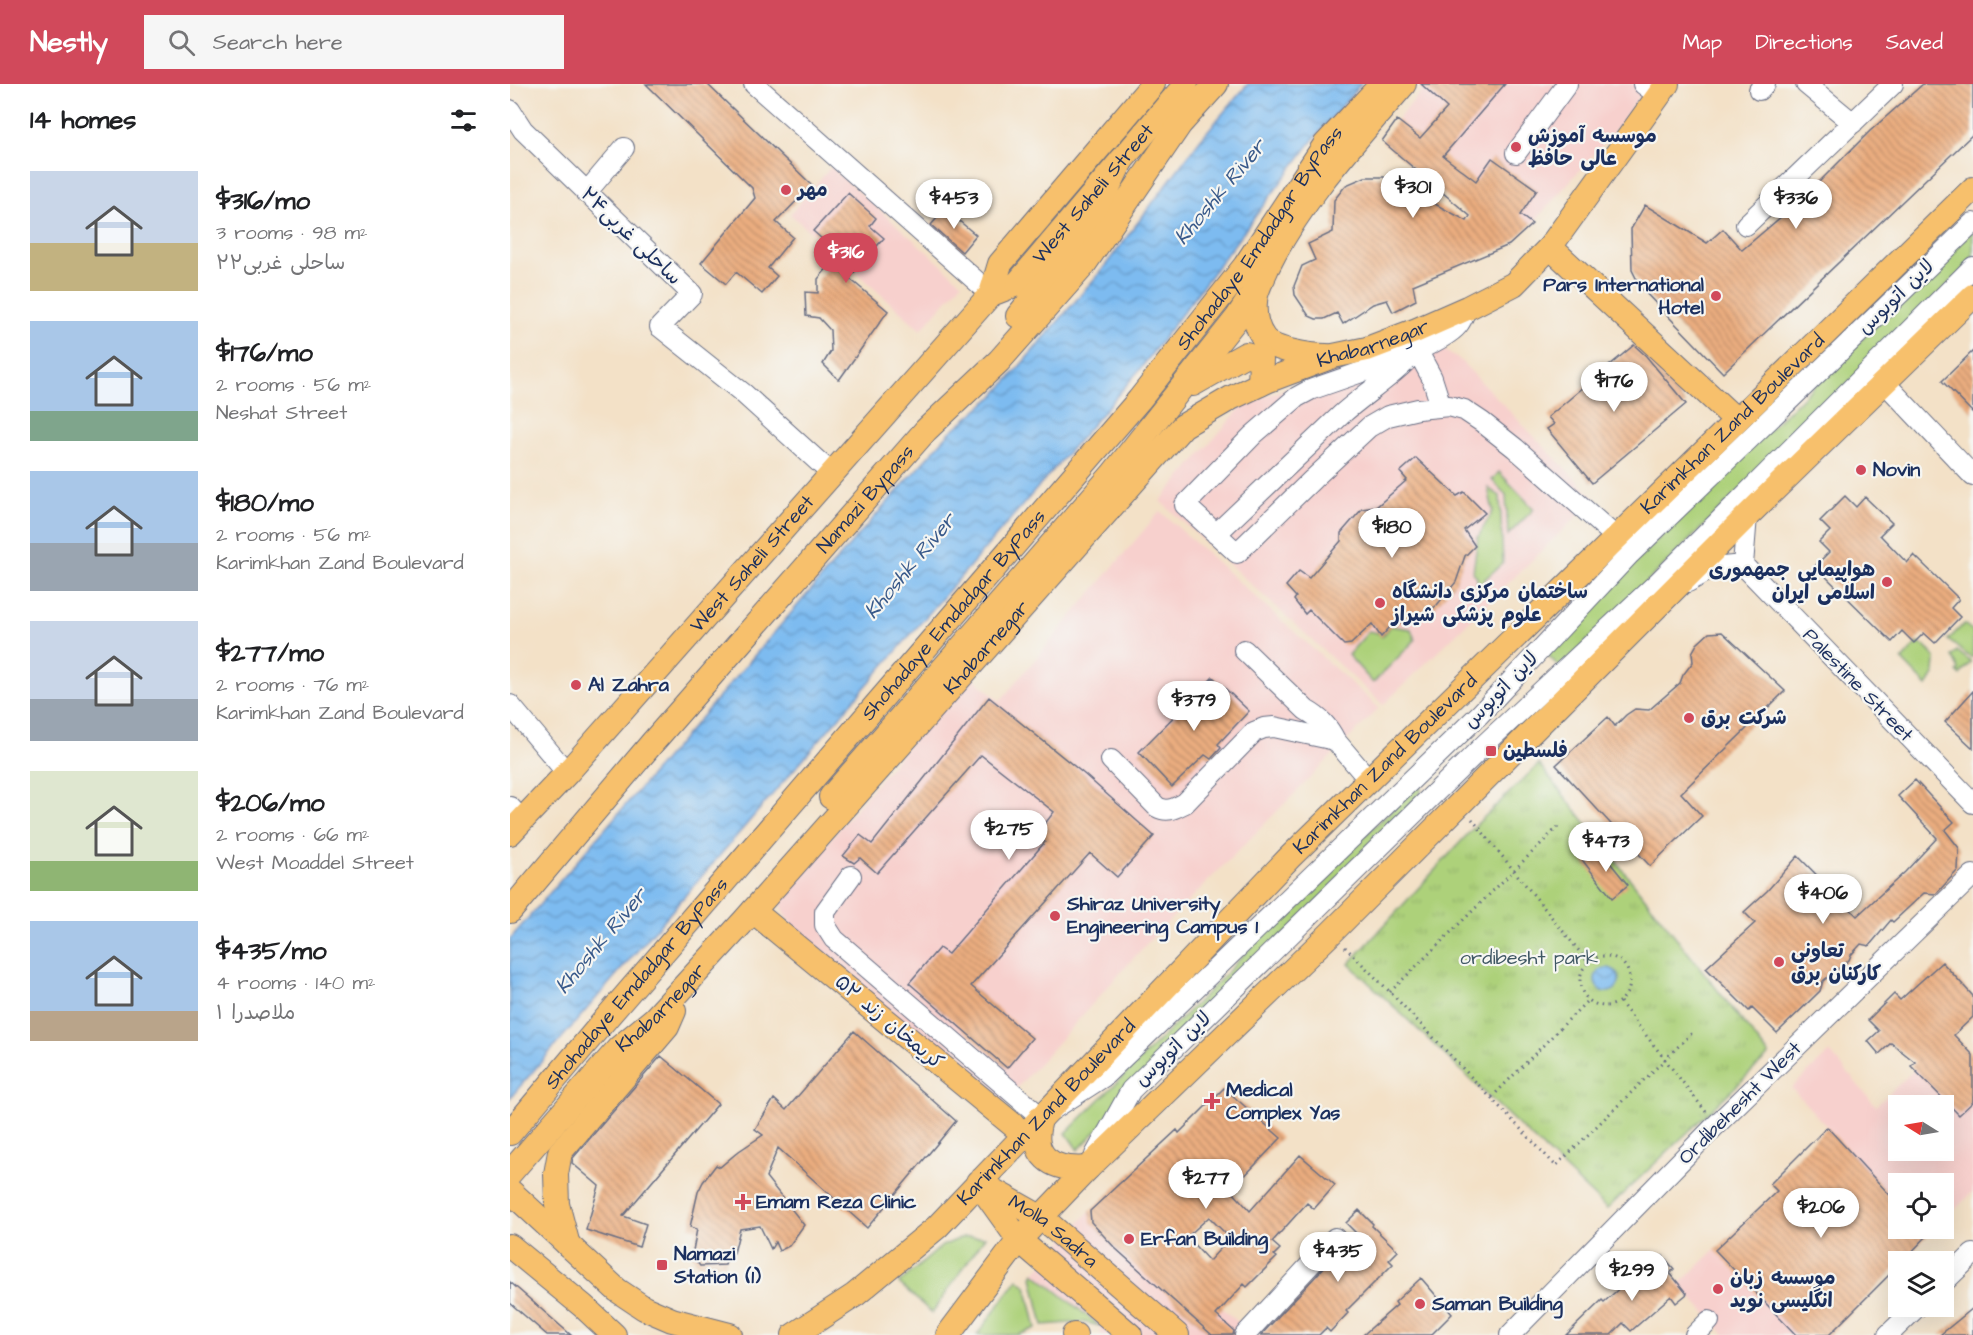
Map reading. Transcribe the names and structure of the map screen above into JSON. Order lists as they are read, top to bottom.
{
  "streets": {
    "main road": [
      "West Saheli Street",
      "Shohadaye Emdadgar ByPass",
      "Khabarnegar",
      "Karimkhan Zand Boulevard",
      "Namazi Bypass",
      "کریمخان زند ۵۲",
      "Molla Sadra"
    ],
    "street": [
      "ساحلی غربی۲۴",
      "لاین اتوبوس",
      "Palestine Street",
      "Ordibehesht West"
    ]
  },
  "crossings": [
    ["West Saheli Street", "ساحلی غربی۲۴"],
    ["لاین اتوبوس", "Karimkhan Zand Boulevard"],
    ["Khabarnegar", "کریمخان زند ۵۲"],
    ["Karimkhan Zand Boulevard", "کریمخان زند ۵۲"],
    ["Karimkhan Zand Boulevard", "Molla Sadra"]
  ],
  "water": ["Khoshk River"],
  "parks": ["ordibesht park"],
  "places": {
    "other": [
      "موسسه آموزش عالی حافظ",
      "مهر",
      "Pars International Hotel",
      "Novin",
      "هواپیمایی جمهموری اسلامی ایران",
      "ساختمان مرکزی دانشگاه علوم پزشکی شیراز",
      "Al Zahra",
      "شرکت برق",
      "Shiraz University Engineering Campus 1",
      "تعاونی کارکنان برق",
      "Erfan Building",
      "موسسه زبان انگلیسی نوید",
      "Saman Building"
    ],
    "transit": ["فلسطین", "Namazi Station (1)"],
    "health": ["Medical Complex Yas", "Emam Reza Clinic"]
  },
  "north": "left",
  "page": {
    "header": "Nestly",
    "search": "Search here",
    "nav": ["Map", "Directions", "Saved"],
    "heading": "14 homes",
    "list": [
      {
        "name": "$316/mo",
        "note": "3 rooms · 98 m² · ساحلی غربی۲۲"
      },
      {
        "name": "$176/mo",
        "note": "2 rooms · 56 m² · Neshat Street"
      },
      {
        "name": "$180/mo",
        "note": "2 rooms · 56 m² · Karimkhan Zand Boulevard"
      },
      {
        "name": "$277/mo",
        "note": "2 rooms · 76 m² · Karimkhan Zand Boulevard"
      },
      {
        "name": "$206/mo",
        "note": "2 rooms · 66 m² · West Moaddel Street"
      },
      {
        "name": "$435/mo",
        "note": "4 rooms · 140 m² · ۱ ملاصدرا"
      }
    ],
    "price": [
      "$301",
      "$453",
      "$336",
      "$316",
      "$176",
      "$180",
      "$379",
      "$275",
      "$473",
      "$406",
      "$277",
      "$206",
      "$435",
      "$299"
    ]
  }
}
